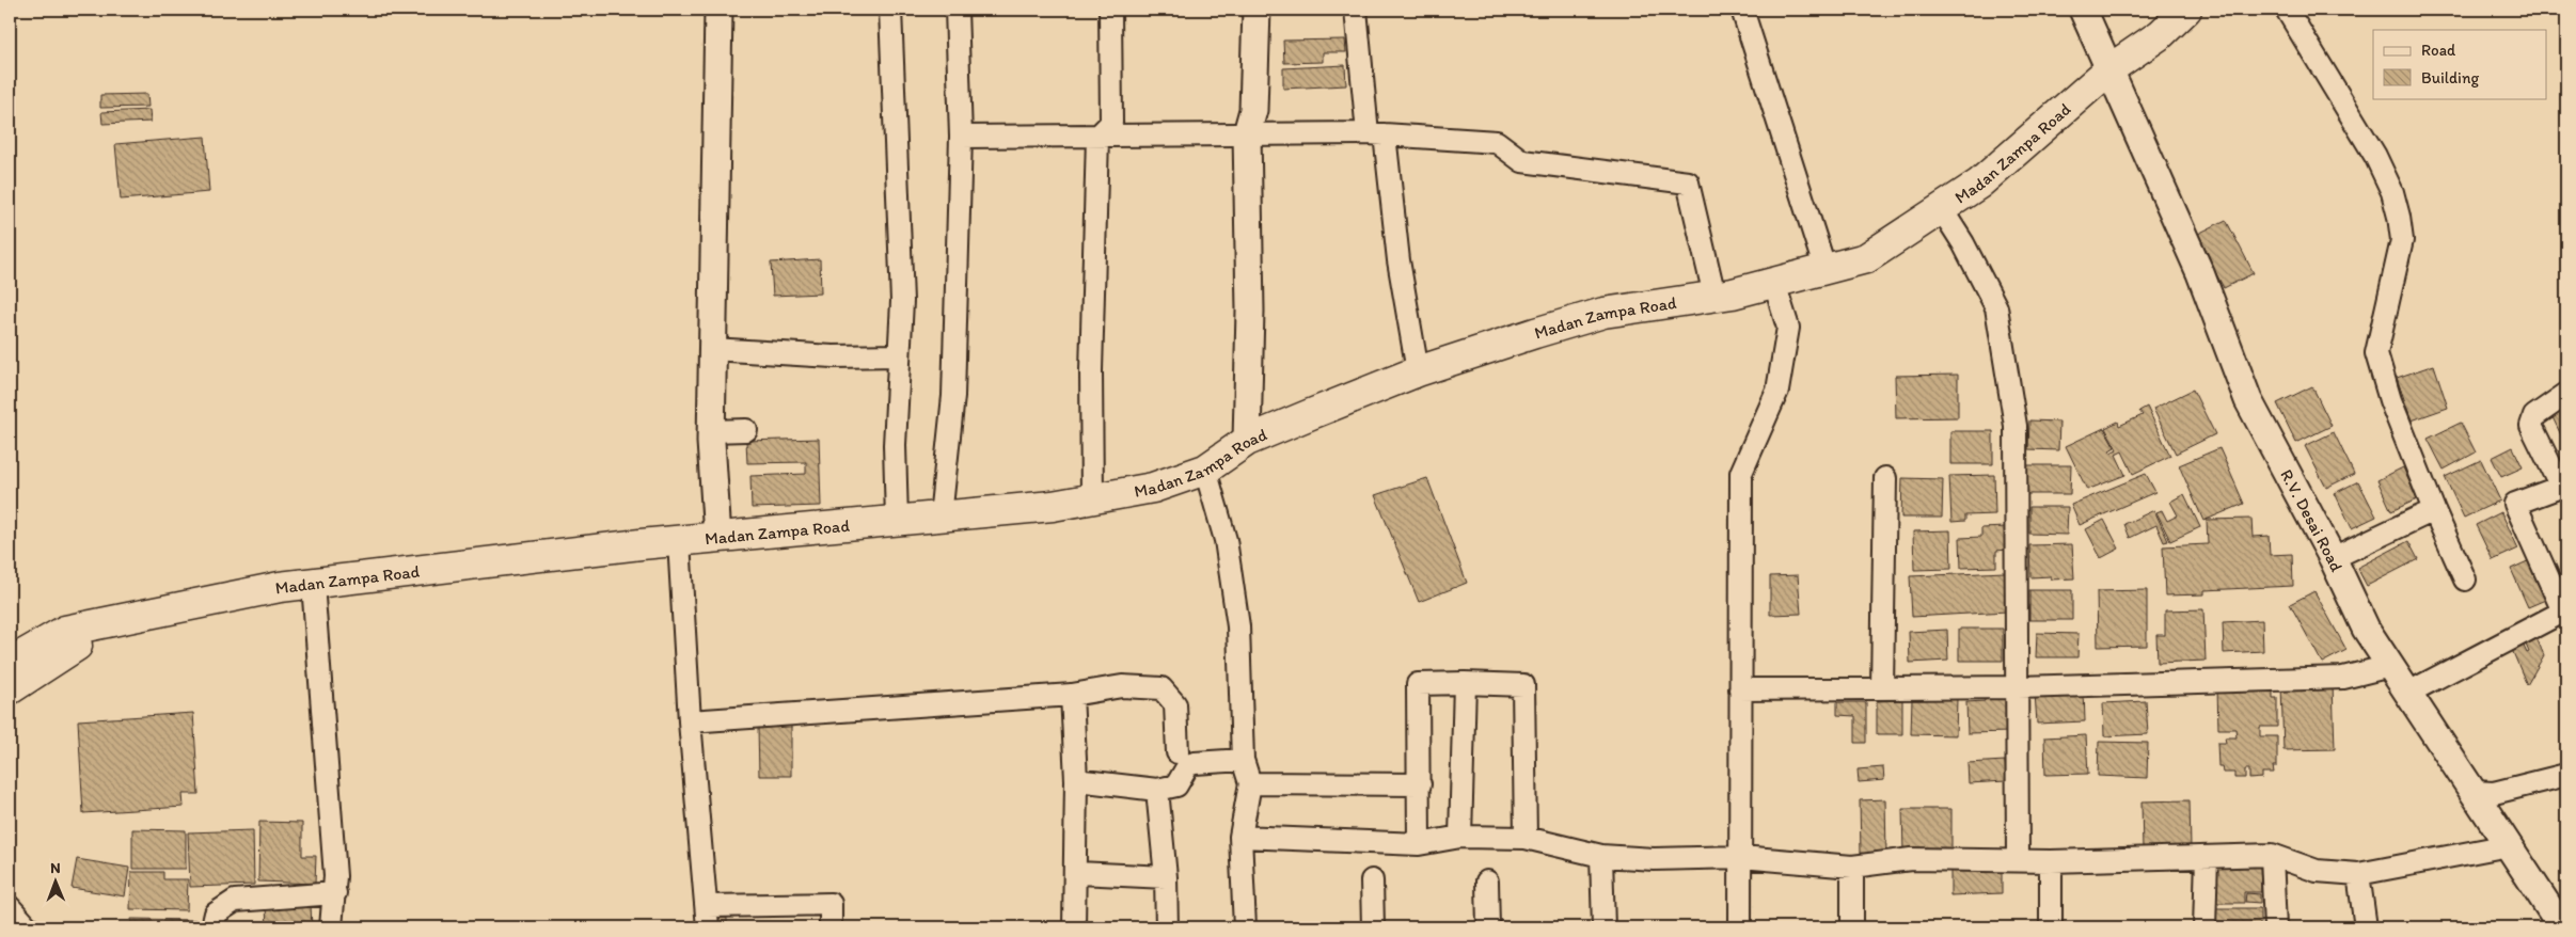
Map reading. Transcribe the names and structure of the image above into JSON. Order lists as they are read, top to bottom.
{
  "streets": {
    "main road": ["Madan Zampa Road"],
    "street": ["R.V. Desai Road"]
  },
  "crossings": [
    ["Madan Zampa Road", "R.V. Desai Road"]
  ],
  "legend": ["Road", "Building"],
  "north": "top"
}
